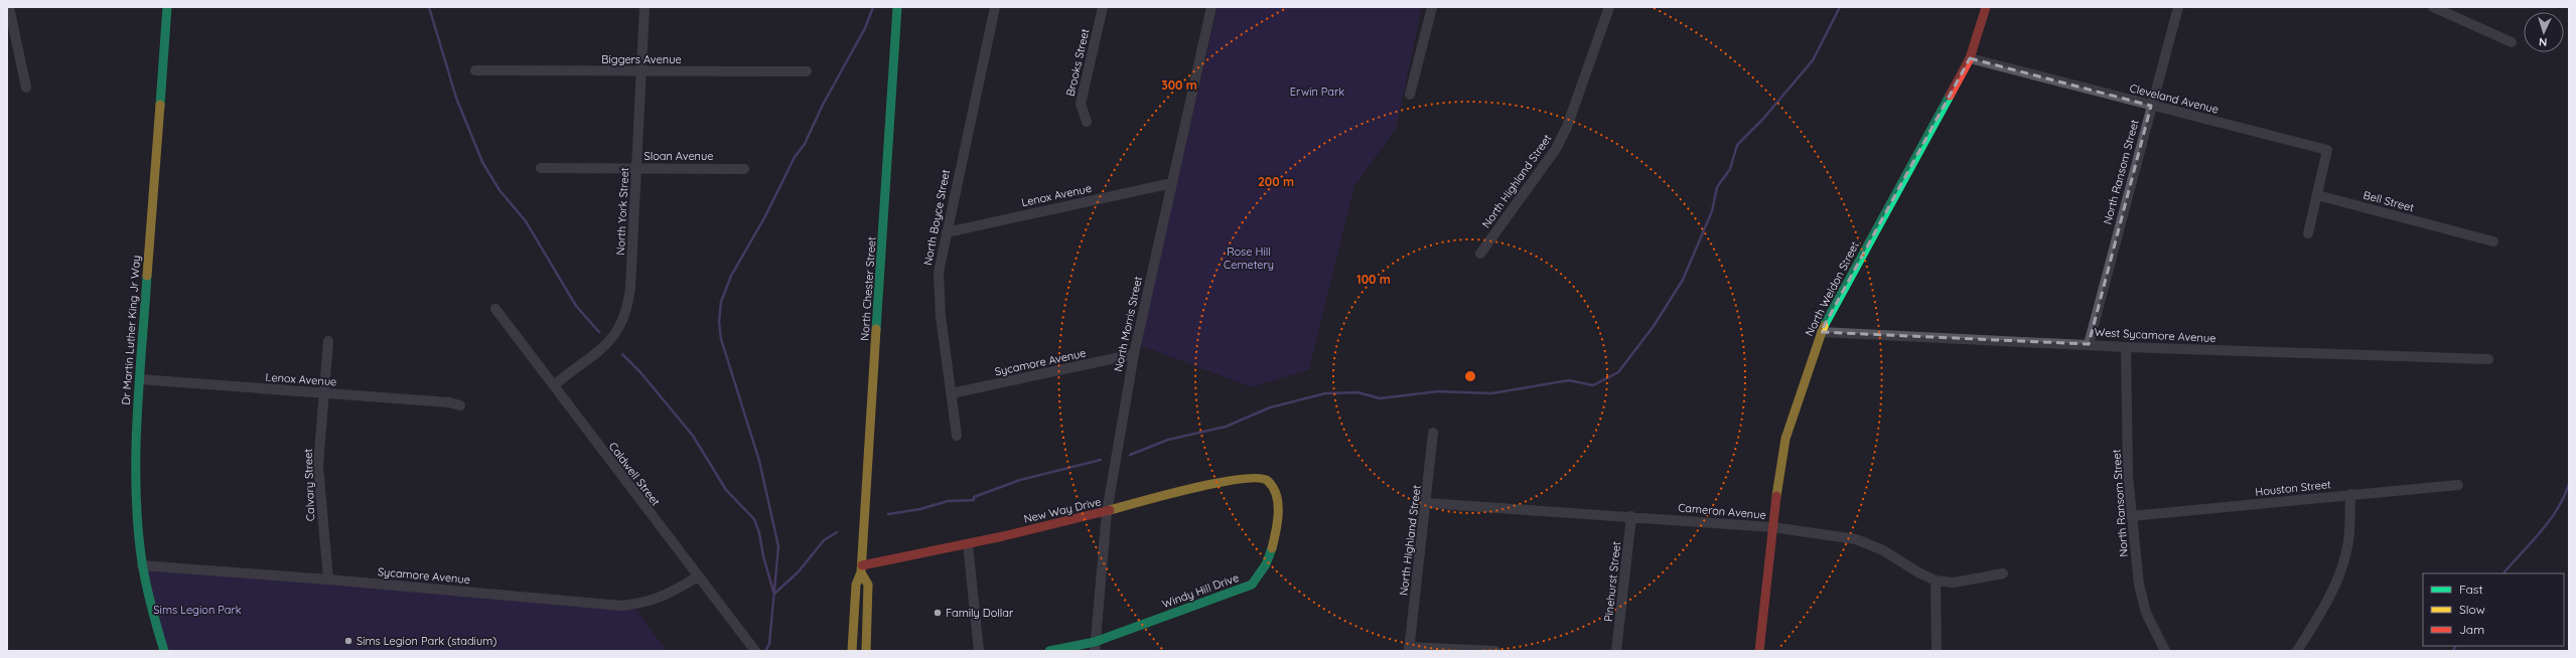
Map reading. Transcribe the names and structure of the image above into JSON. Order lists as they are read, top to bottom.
{
  "streets": {
    "street": [
      "Biggers Avenue",
      "Brooks Street",
      "Cleveland Avenue",
      "Sloan Avenue",
      "North Ransom Street",
      "North Highland Street",
      "Lenox Avenue",
      "Bell Street",
      "North York Street",
      "North Boyce Street",
      "North Chester Street",
      "North Weldon Street",
      "North Morris Street",
      "Dr Martin Luther King Jr Way",
      "West Sycamore Avenue",
      "Sycamore Avenue",
      "Caldwell Street",
      "Calvary Street",
      "Houston Street",
      "New Way Drive",
      "Cameron Avenue",
      "Pinehurst Street",
      "Windy Hill Drive"
    ]
  },
  "crossings": [
    ["Biggers Avenue", "North York Street"],
    ["Cleveland Avenue", "North Ransom Street"],
    ["Cleveland Avenue", "Bell Street"],
    ["Cleveland Avenue", "North Weldon Street"],
    ["Sloan Avenue", "North York Street"],
    ["North Ransom Street", "West Sycamore Avenue"],
    ["North Ransom Street", "Houston Street"],
    ["North Highland Street", "Cameron Avenue"],
    ["Lenox Avenue", "North Boyce Street"],
    ["Lenox Avenue", "North Morris Street"],
    ["Lenox Avenue", "Dr Martin Luther King Jr Way"],
    ["Lenox Avenue", "Calvary Street"],
    ["North York Street", "Caldwell Street"],
    ["North Boyce Street", "Sycamore Avenue"],
    ["North Chester Street", "New Way Drive"],
    ["North Weldon Street", "West Sycamore Avenue"],
    ["North Weldon Street", "Cameron Avenue"],
    ["North Morris Street", "Sycamore Avenue"],
    ["North Morris Street", "New Way Drive"],
    ["North Morris Street", "Windy Hill Drive"],
    ["Dr Martin Luther King Jr Way", "Sycamore Avenue"],
    ["Sycamore Avenue", "Caldwell Street"],
    ["Sycamore Avenue", "Calvary Street"],
    ["New Way Drive", "Windy Hill Drive"],
    ["Cameron Avenue", "Pinehurst Street"]
  ],
  "parks": ["Erwin Park", "Rose Hill Cemetery", "Sims Legion Park"],
  "places": ["Family Dollar", "Sims Legion Park (stadium)"],
  "legend": ["Fast", "Slow", "Jam"],
  "north": "bottom",
  "rings": ["300 m", "200 m", "100 m"]
}
